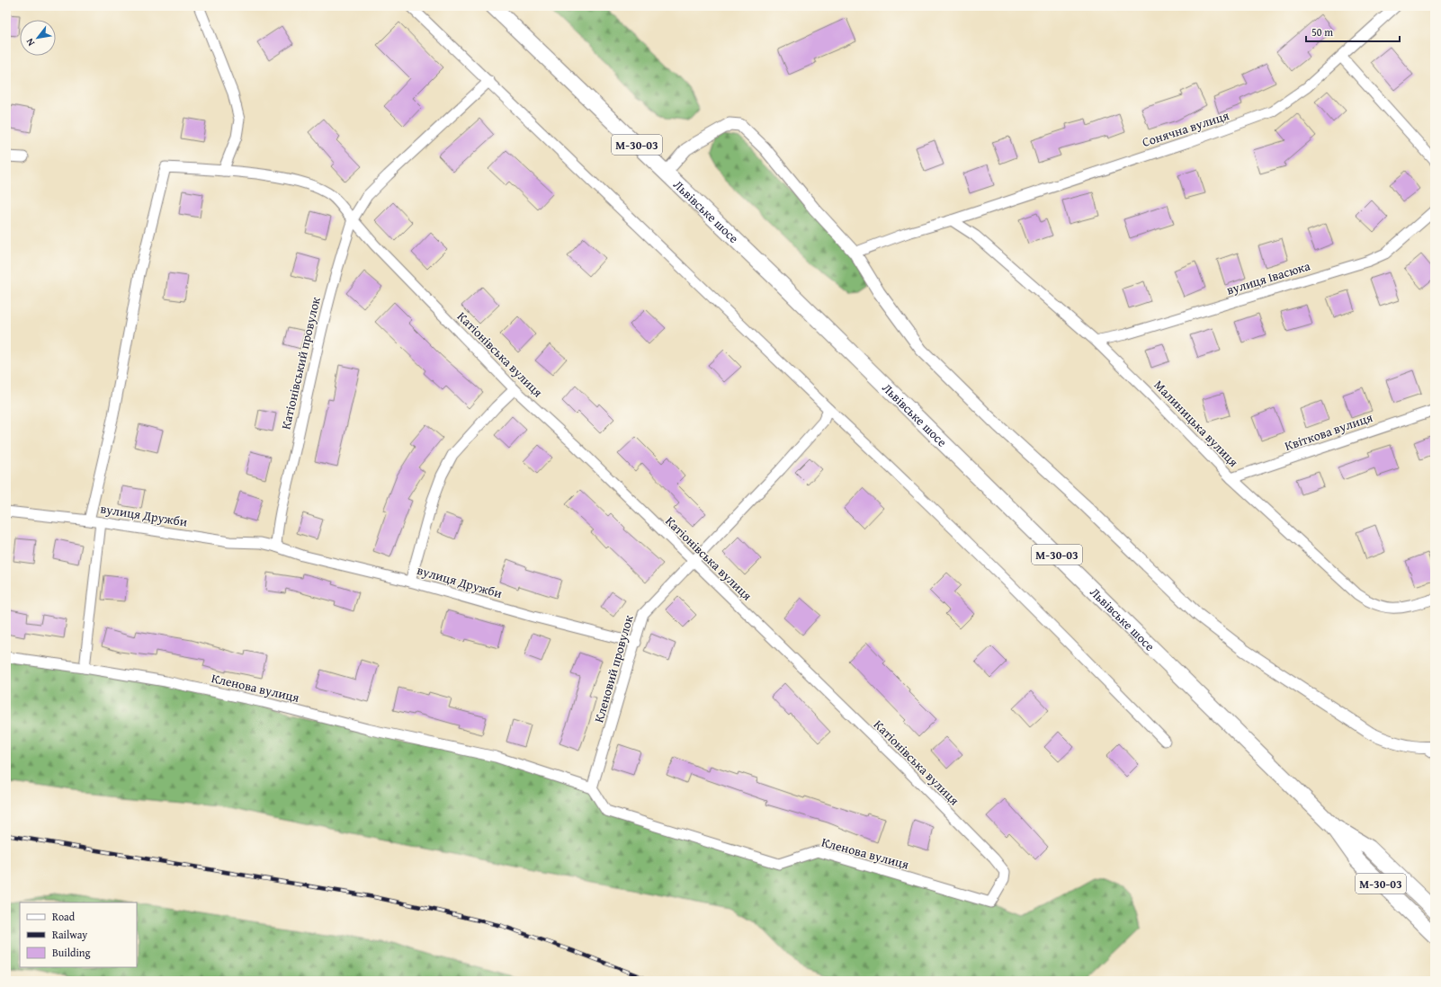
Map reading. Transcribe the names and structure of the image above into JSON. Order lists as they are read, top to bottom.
{
  "streets": {
    "main road": ["М-30-03", "Львівське шосе"],
    "street": [
      "Сонячна вулиця",
      "вулиця Івасюка",
      "Катіонівська вулиця",
      "Катіонівський провулок",
      "Малиницька вулиця",
      "Квіткова вулиця",
      "вулиця Дружби",
      "Кленовий провулок",
      "Кленова вулиця"
    ]
  },
  "crossings": [
    ["Сонячна вулиця", "Малиницька вулиця"],
    ["вулиця Івасюка", "Малиницька вулиця"],
    ["Катіонівська вулиця", "Катіонівський провулок"],
    ["Катіонівська вулиця", "вулиця Дружби"],
    ["Катіонівська вулиця", "Кленовий провулок"],
    ["Катіонівська вулиця", "Кленова вулиця"],
    ["Катіонівський провулок", "вулиця Дружби"],
    ["Малиницька вулиця", "Квіткова вулиця"],
    ["вулиця Дружби", "Кленовий провулок"],
    ["Кленовий провулок", "Кленова вулиця"]
  ],
  "legend": ["Road", "Railway", "Building"],
  "scale_bar": "50 m",
  "north": "bottom left"
}
